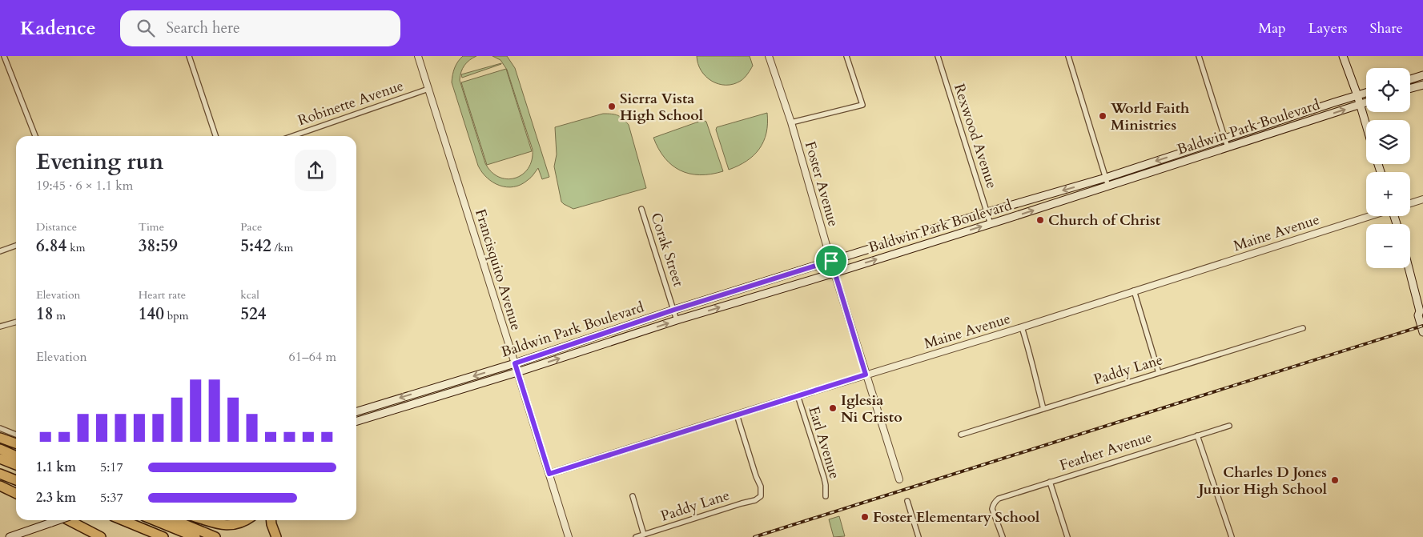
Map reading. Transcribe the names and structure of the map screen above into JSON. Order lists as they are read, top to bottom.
{
  "streets": {
    "main road": ["Baldwin Park Boulevard"],
    "street": [
      "Robinette Avenue",
      "Rexwood Avenue",
      "Foster Avenue",
      "Maine Avenue",
      "Corak Street",
      "Francisquito Avenue",
      "Paddy Lane",
      "Earl Avenue",
      "Feather Avenue"
    ]
  },
  "crossings": [
    ["Robinette Avenue", "Francisquito Avenue"],
    ["Baldwin Park Boulevard", "Rexwood Avenue"],
    ["Baldwin Park Boulevard", "Foster Avenue"],
    ["Baldwin Park Boulevard", "Corak Street"],
    ["Baldwin Park Boulevard", "Francisquito Avenue"],
    ["Foster Avenue", "Maine Avenue"],
    ["Maine Avenue", "Francisquito Avenue"],
    ["Maine Avenue", "Paddy Lane"],
    ["Maine Avenue", "Earl Avenue"]
  ],
  "places": [
    "Sierra Vista High School",
    "World Faith Ministries",
    "Church of Christ",
    "Iglesia Ni Cristo",
    "Charles D Jones Junior High School",
    "Foster Elementary School"
  ],
  "page": {
    "header": "Kadence",
    "search": "Search here",
    "nav": ["Map", "Layers", "Share"],
    "map_buttons": ["+", "−"],
    "heading": ["Evening run", "19:45 · 6 × 1.1 km"],
    "stats": [
      ["Distance", "6.84 km"],
      ["Time", "38:59"],
      ["Pace", "5:42 /km"],
      ["Elevation", "18 m"],
      ["Heart rate", "140 bpm"],
      ["kcal", "524"]
    ],
    "chart": ["Elevation", "61–64 m"],
    "list": [
      {
        "name": "1.1 km",
        "note": "5:17"
      },
      {
        "name": "2.3 km",
        "note": "5:37"
      }
    ]
  }
}
